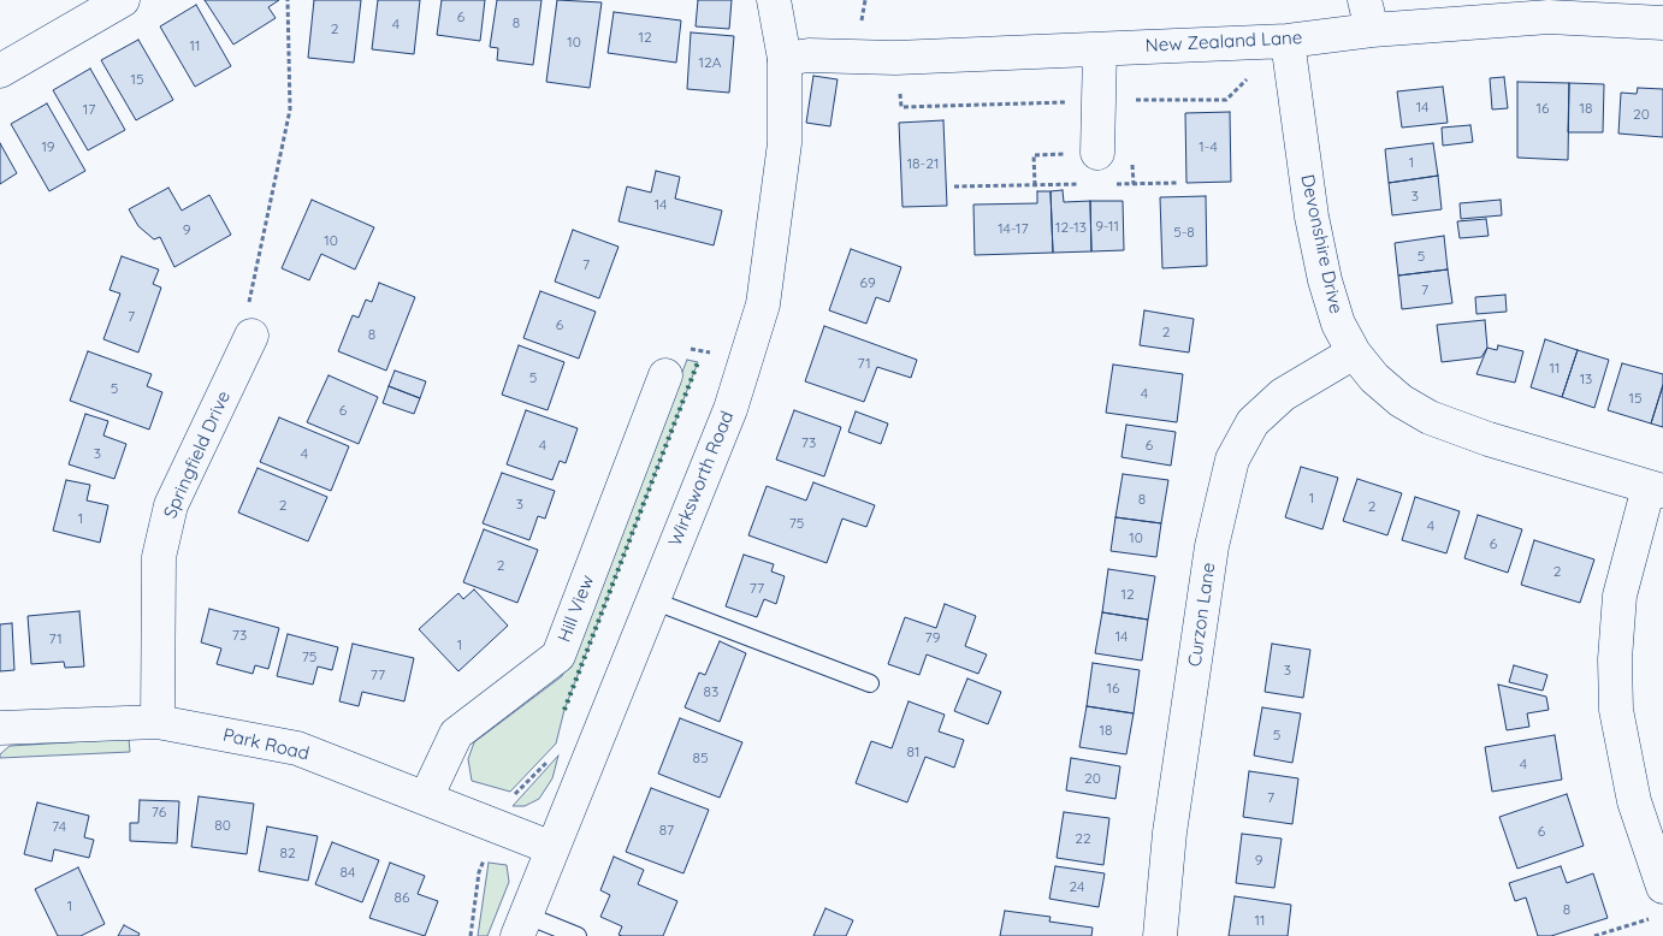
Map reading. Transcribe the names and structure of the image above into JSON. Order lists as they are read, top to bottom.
{
  "streets": {
    "street": [
      "New Zealand Lane",
      "Devonshire Drive",
      "Springfield Drive",
      "Wirksworth Road",
      "Hill View",
      "Curzon Lane",
      "Park Road"
    ]
  },
  "crossings": [
    ["New Zealand Lane", "Devonshire Drive"],
    ["New Zealand Lane", "Wirksworth Road"],
    ["Devonshire Drive", "Curzon Lane"],
    ["Springfield Drive", "Park Road"],
    ["Wirksworth Road", "Park Road"],
    ["Hill View", "Park Road"]
  ],
  "house_numbers": [
    "6",
    "8",
    "4",
    "2",
    "12",
    "10",
    "11",
    "12A",
    "15",
    "14",
    "16",
    "18",
    "17",
    "20",
    "19",
    "1-4",
    "1",
    "18-21",
    "3",
    "14",
    "9-11",
    "12-13",
    "14-17",
    "9",
    "5-8",
    "10",
    "5",
    "7",
    "69",
    "7",
    "7",
    "6",
    "2",
    "8",
    "71",
    "11",
    "5",
    "13",
    "5",
    "4",
    "15",
    "6",
    "73",
    "4",
    "6",
    "3",
    "4",
    "1",
    "8",
    "3",
    "2",
    "2",
    "1",
    "75",
    "4",
    "10",
    "6",
    "2",
    "2",
    "77",
    "12",
    "73",
    "14",
    "79",
    "71",
    "1",
    "75",
    "3",
    "77",
    "16",
    "83",
    "18",
    "5",
    "81",
    "85",
    "4",
    "20",
    "7",
    "76",
    "80",
    "74",
    "87",
    "6",
    "22",
    "82",
    "9",
    "84",
    "24",
    "86",
    "1",
    "8",
    "11"
  ]
}
